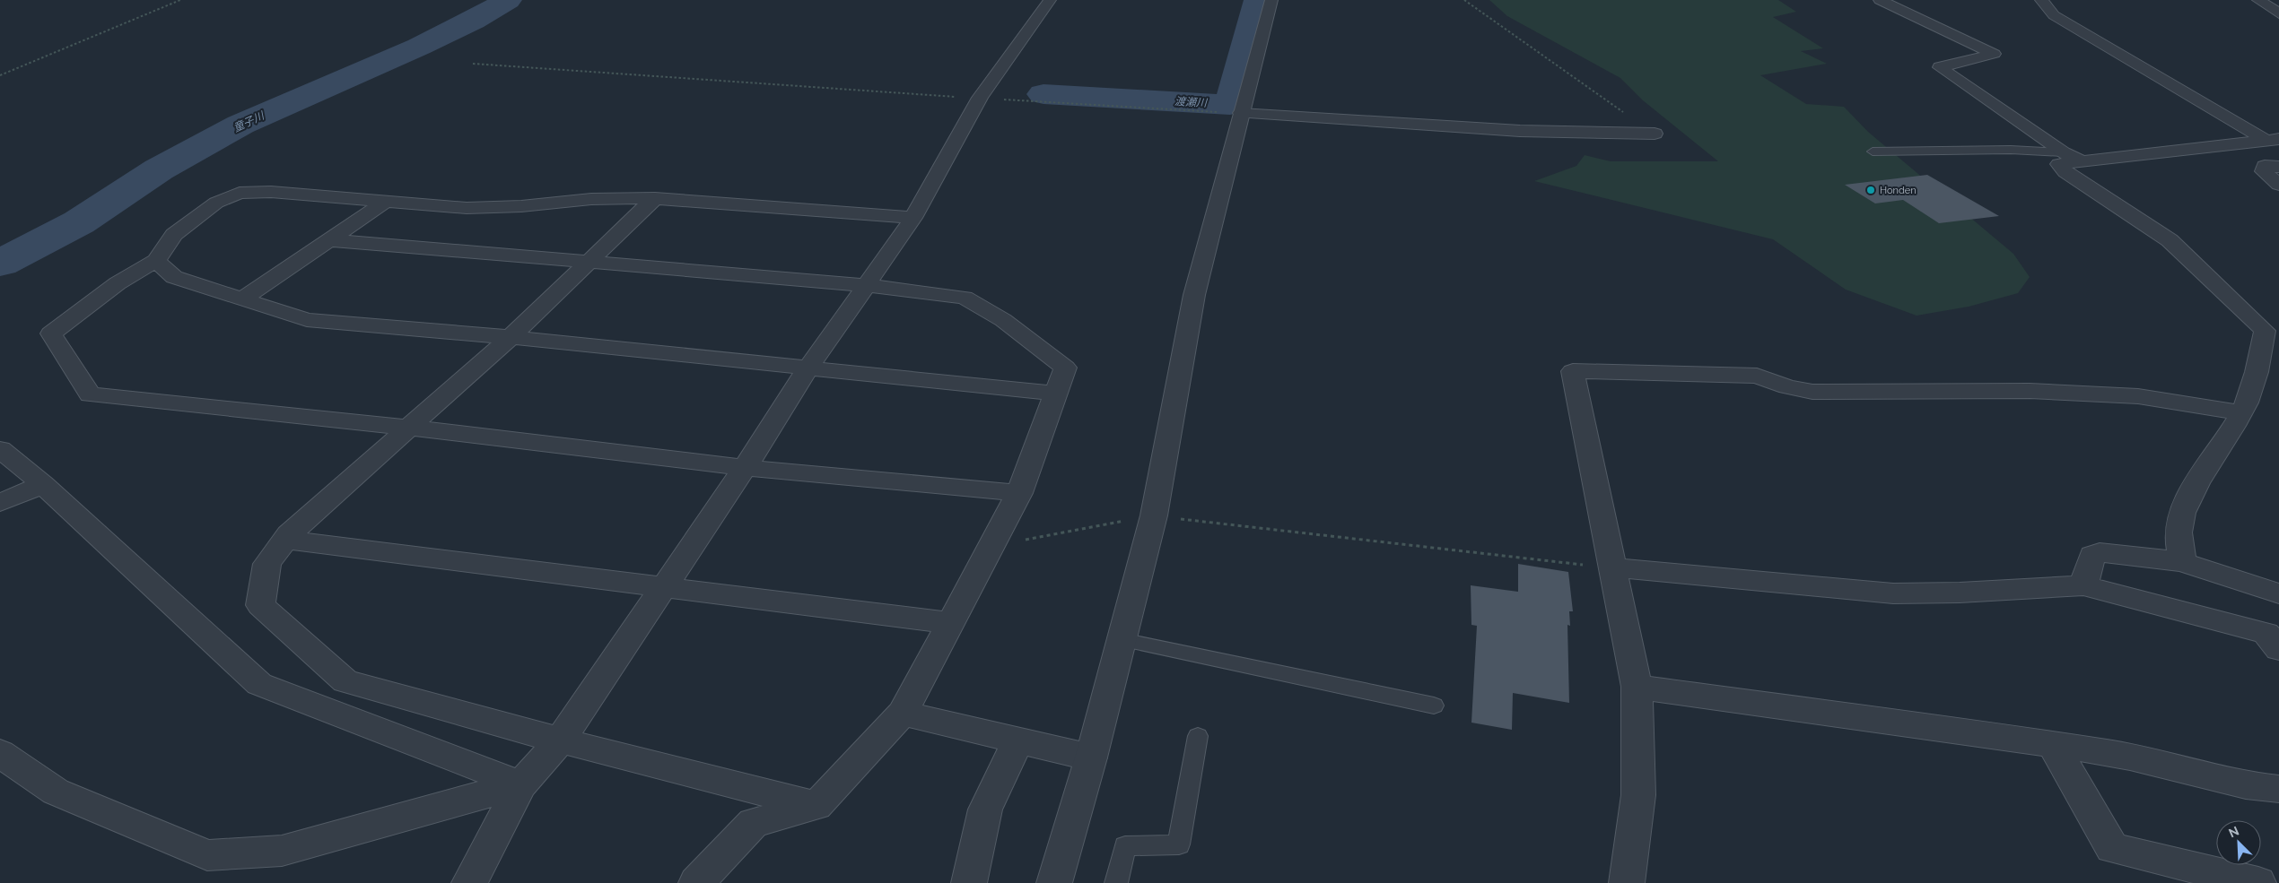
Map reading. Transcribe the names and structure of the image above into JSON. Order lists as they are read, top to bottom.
{
  "water": ["渡瀬川", "童子川"],
  "places": ["Honden"],
  "north": "top left"
}
